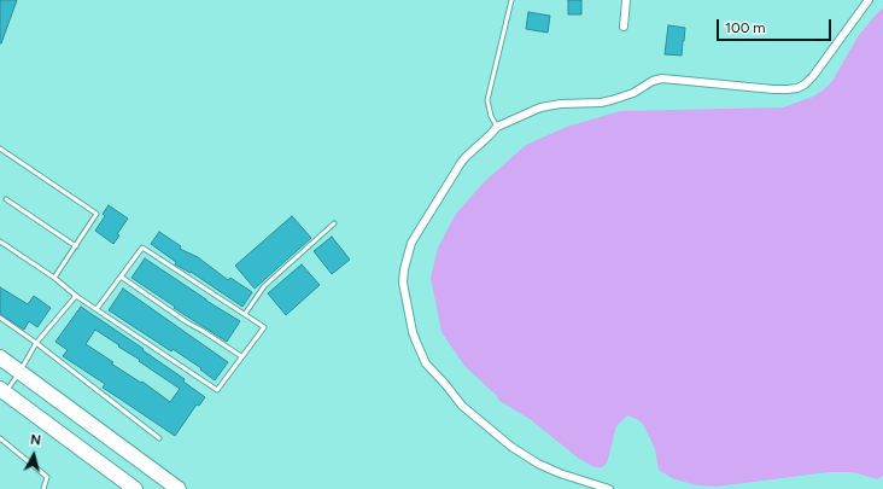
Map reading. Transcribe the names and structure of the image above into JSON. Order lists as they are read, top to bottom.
{
  "scale_bar": "100 m",
  "north": "top"
}
